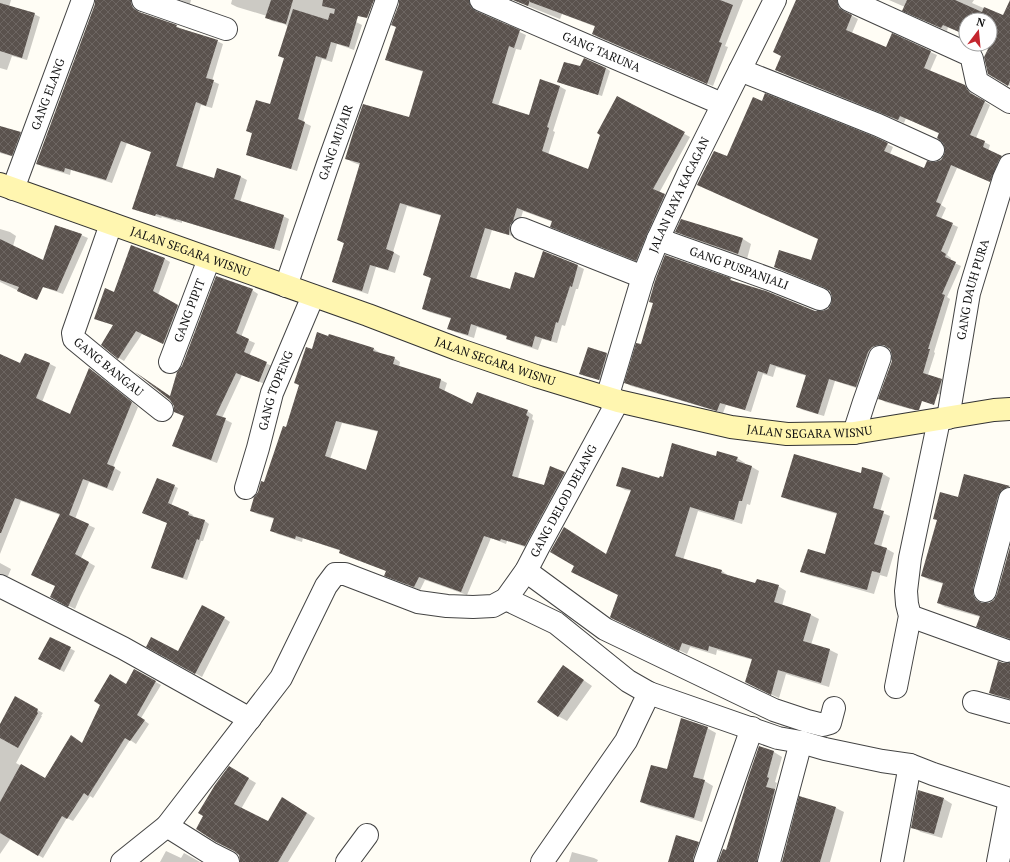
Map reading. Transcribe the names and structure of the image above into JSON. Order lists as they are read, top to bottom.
{
  "streets": {
    "street": [
      "GANG TARUNA",
      "GANG ELANG",
      "GANG MUJAIR",
      "JALAN RAYA KACAGAN",
      "JALAN SEGARA WISNU",
      "GANG PUSPANJALI",
      "GANG DAUH PURA",
      "GANG PIPIT",
      "GANG BANGAU",
      "GANG TOPENG",
      "GANG DELOD DELANG"
    ]
  },
  "crossings": [
    ["GANG TARUNA", "JALAN RAYA KACAGAN"],
    ["GANG ELANG", "JALAN SEGARA WISNU"],
    ["GANG MUJAIR", "JALAN SEGARA WISNU"],
    ["JALAN RAYA KACAGAN", "JALAN SEGARA WISNU"],
    ["JALAN RAYA KACAGAN", "GANG PUSPANJALI"],
    ["JALAN RAYA KACAGAN", "GANG DELOD DELANG"],
    ["JALAN SEGARA WISNU", "GANG DAUH PURA"],
    ["JALAN SEGARA WISNU", "GANG PIPIT"],
    ["JALAN SEGARA WISNU", "GANG BANGAU"],
    ["JALAN SEGARA WISNU", "GANG TOPENG"],
    ["JALAN SEGARA WISNU", "GANG DELOD DELANG"]
  ],
  "north": "top"
}
